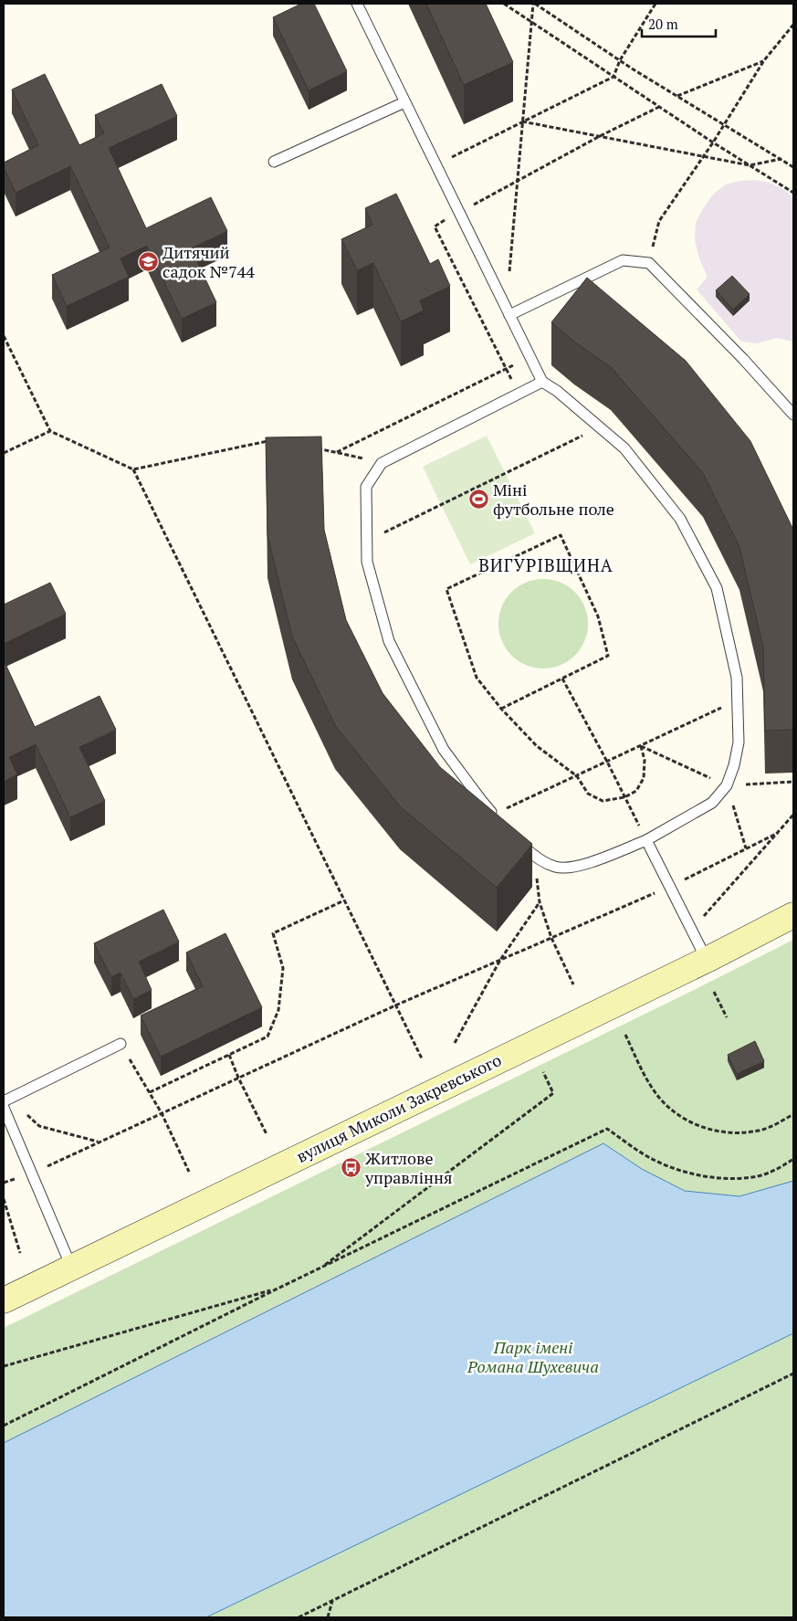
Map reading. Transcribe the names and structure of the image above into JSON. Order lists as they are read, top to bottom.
{
  "streets": {
    "street": ["вулиця Миколи Закревського"]
  },
  "districts": ["ВИГУРІВЩИНА"],
  "parks": ["Парк імені Романа Шухевича"],
  "places": {
    "school or university": ["Дитячий садок №744"],
    "sports": ["Міні футбольне поле"],
    "bus stop": ["Житлове управління"]
  },
  "scale_bar": "20 m"
}
